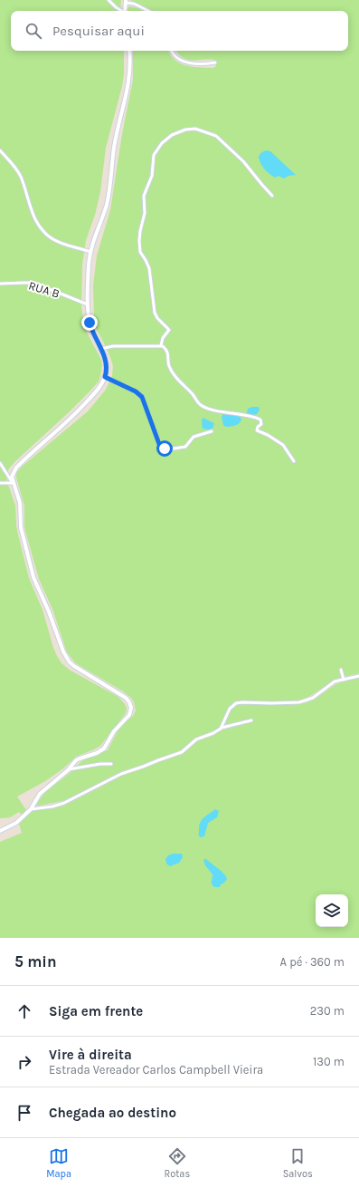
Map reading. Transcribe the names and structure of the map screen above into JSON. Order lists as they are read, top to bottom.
{
  "streets": {
    "street": ["RUA B"]
  },
  "page": {
    "search": "Pesquisar aqui",
    "heading": ["5 min", "A pé · 360 m"],
    "list": [
      ["Siga em frente", "230 m"],
      ["Vire à direita", "Estrada Vereador Carlos Campbell Vieira", "130 m"],
      "Chegada ao destino"
    ],
    "nav": ["Mapa", "Rotas", "Salvos"]
  }
}
